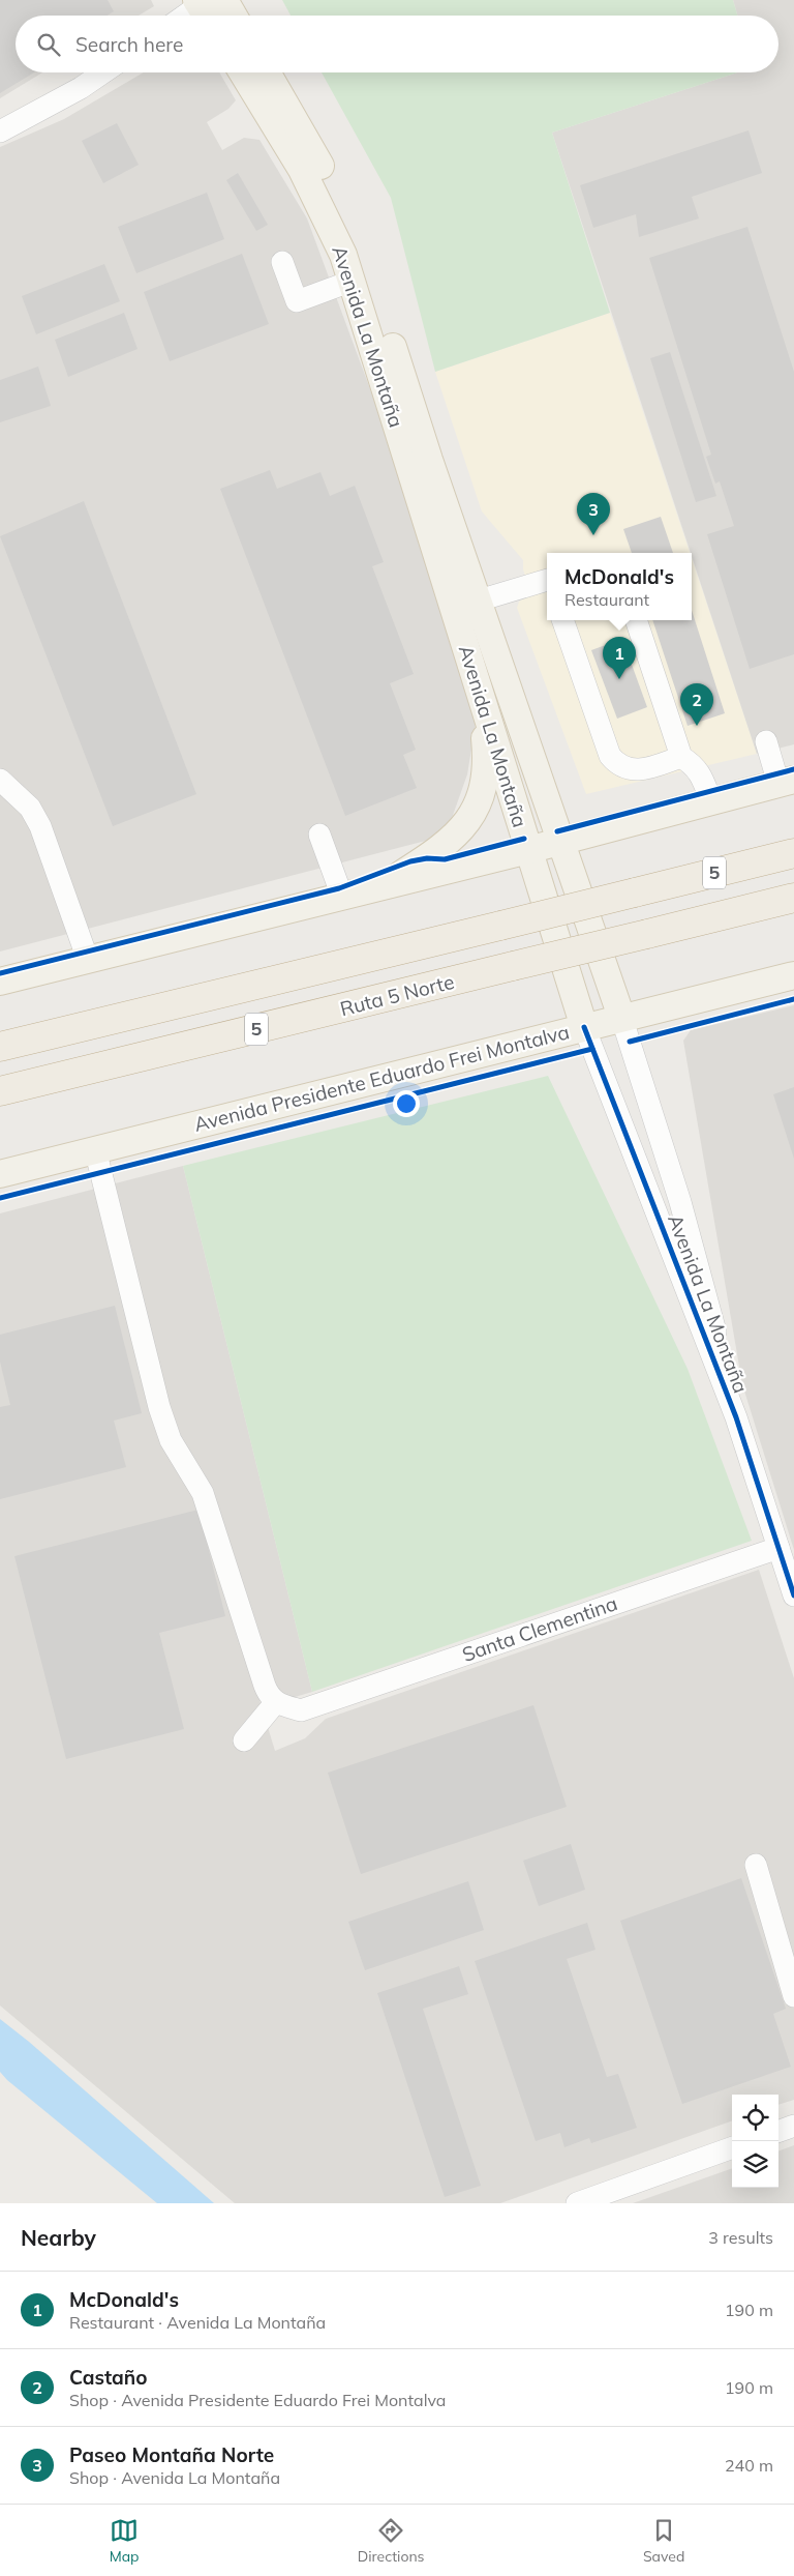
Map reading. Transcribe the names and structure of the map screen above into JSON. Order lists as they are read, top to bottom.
{
  "streets": {
    "highway": ["5", "Ruta 5 Norte"],
    "main road": ["Avenida La Montaña", "Avenida Presidente Eduardo Frei Montalva"],
    "street": ["Santa Clementina"]
  },
  "crossings": [
    ["Avenida La Montaña", "Avenida Presidente Eduardo Frei Montalva"],
    ["Avenida La Montaña", "Santa Clementina"]
  ],
  "page": {
    "search": "Search here",
    "pins": ["3", "1", "2"],
    "popup": ["McDonald's", "Restaurant"],
    "heading": ["Nearby", "3 results"],
    "list": [
      {
        "mark": "1",
        "name": "McDonald's",
        "note": "Restaurant · Avenida La Montaña",
        "value": "190 m"
      },
      {
        "mark": "2",
        "name": "Castaño",
        "note": "Shop · Avenida Presidente Eduardo Frei Montalva",
        "value": "190 m"
      },
      {
        "mark": "3",
        "name": "Paseo Montaña Norte",
        "note": "Shop · Avenida La Montaña",
        "value": "240 m"
      }
    ],
    "nav": ["Map", "Directions", "Saved"]
  }
}
